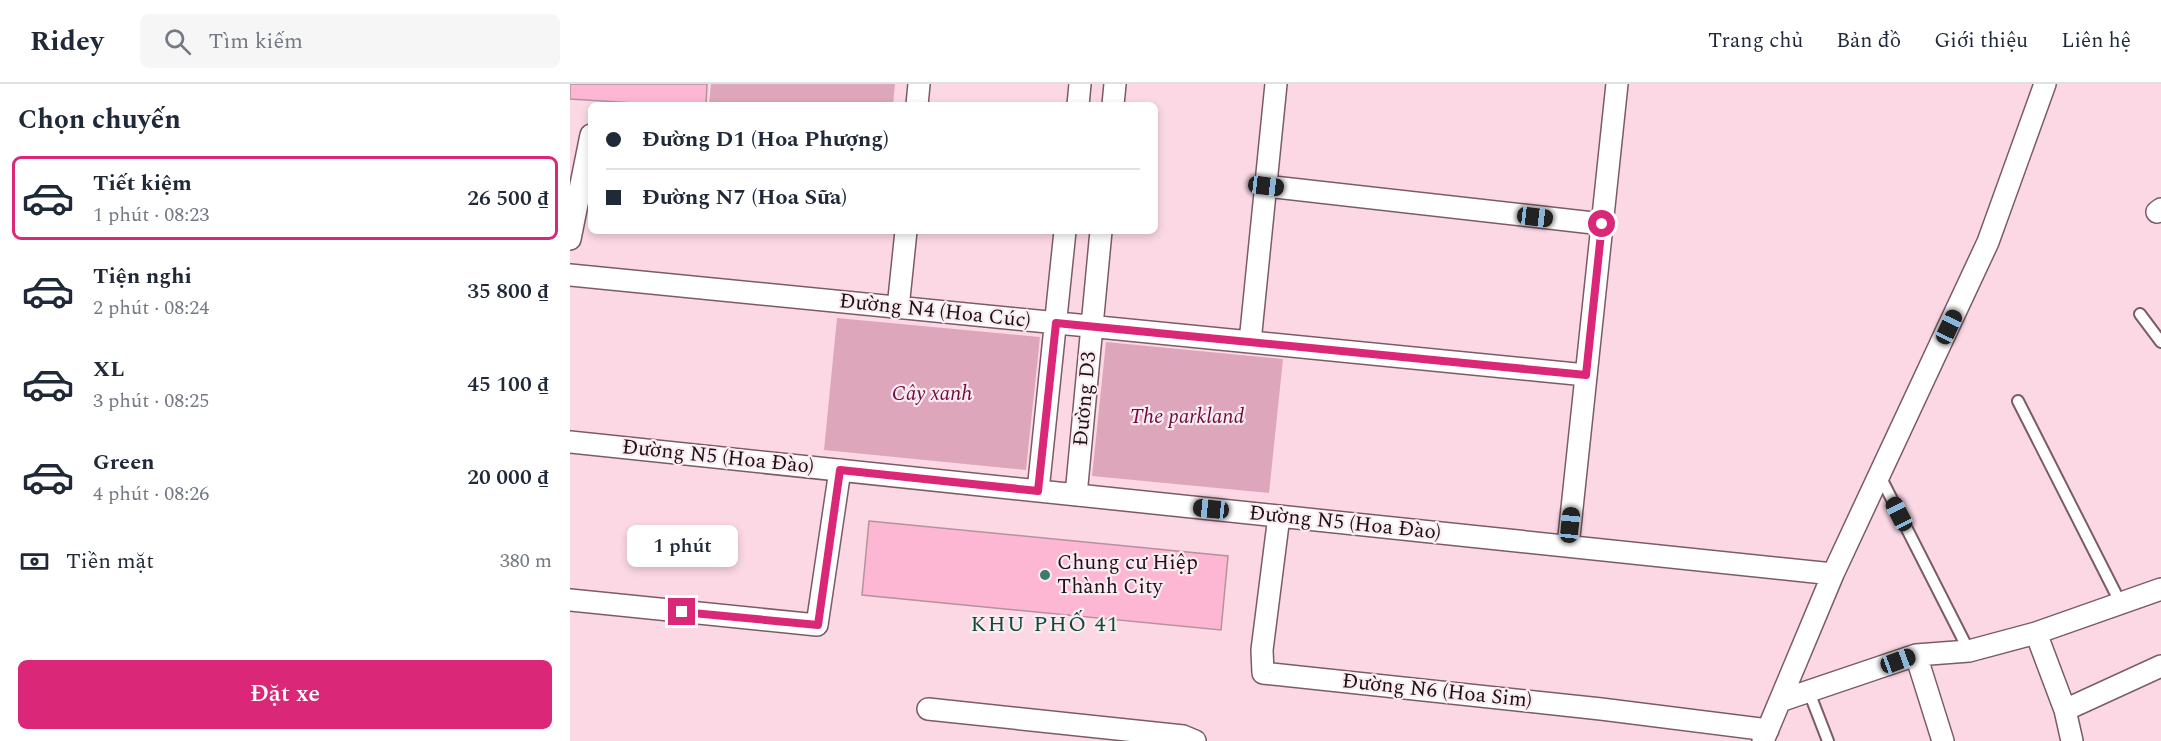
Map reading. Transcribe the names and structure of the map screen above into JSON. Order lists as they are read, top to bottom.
{
  "streets": {
    "street": [
      "Đường N4 (Hoa Cúc)",
      "Đường D3",
      "Đường N5 (Hoa Đào)",
      "Đường N6 (Hoa Sim)"
    ]
  },
  "crossings": [
    ["Đường N4 (Hoa Cúc)", "Đường D3"],
    ["Đường D3", "Đường N5 (Hoa Đào)"],
    ["Đường N5 (Hoa Đào)", "Đường N6 (Hoa Sim)"]
  ],
  "districts": ["KHU PHỐ 41"],
  "parks": ["Cây xanh", "The parkland"],
  "places": ["Chung cư Hiệp Thành City"],
  "page": {
    "header": "Ridey",
    "search": "Tìm kiếm",
    "nav": [
      "Trang chủ",
      "Bản đồ",
      "Giới thiệu",
      "Liên hệ"
    ],
    "heading": "Chọn chuyến",
    "banner": ["Đường D1 (Hoa Phượng)", "Đường N7 (Hoa Sữa)"],
    "list": [
      {
        "name": "Tiết kiệm",
        "note": "1 phút · 08:23",
        "value": "26 500 ₫"
      },
      {
        "name": "Tiện nghi",
        "note": "2 phút · 08:24",
        "value": "35 800 ₫"
      },
      {
        "name": "XL",
        "note": "3 phút · 08:25",
        "value": "45 100 ₫"
      },
      {
        "name": "Green",
        "note": "4 phút · 08:26",
        "value": "20 000 ₫"
      }
    ],
    "bubble": "1 phút",
    "pay": ["Tiền mặt", "380 m"],
    "buttons": "Đặt xe"
  }
}
